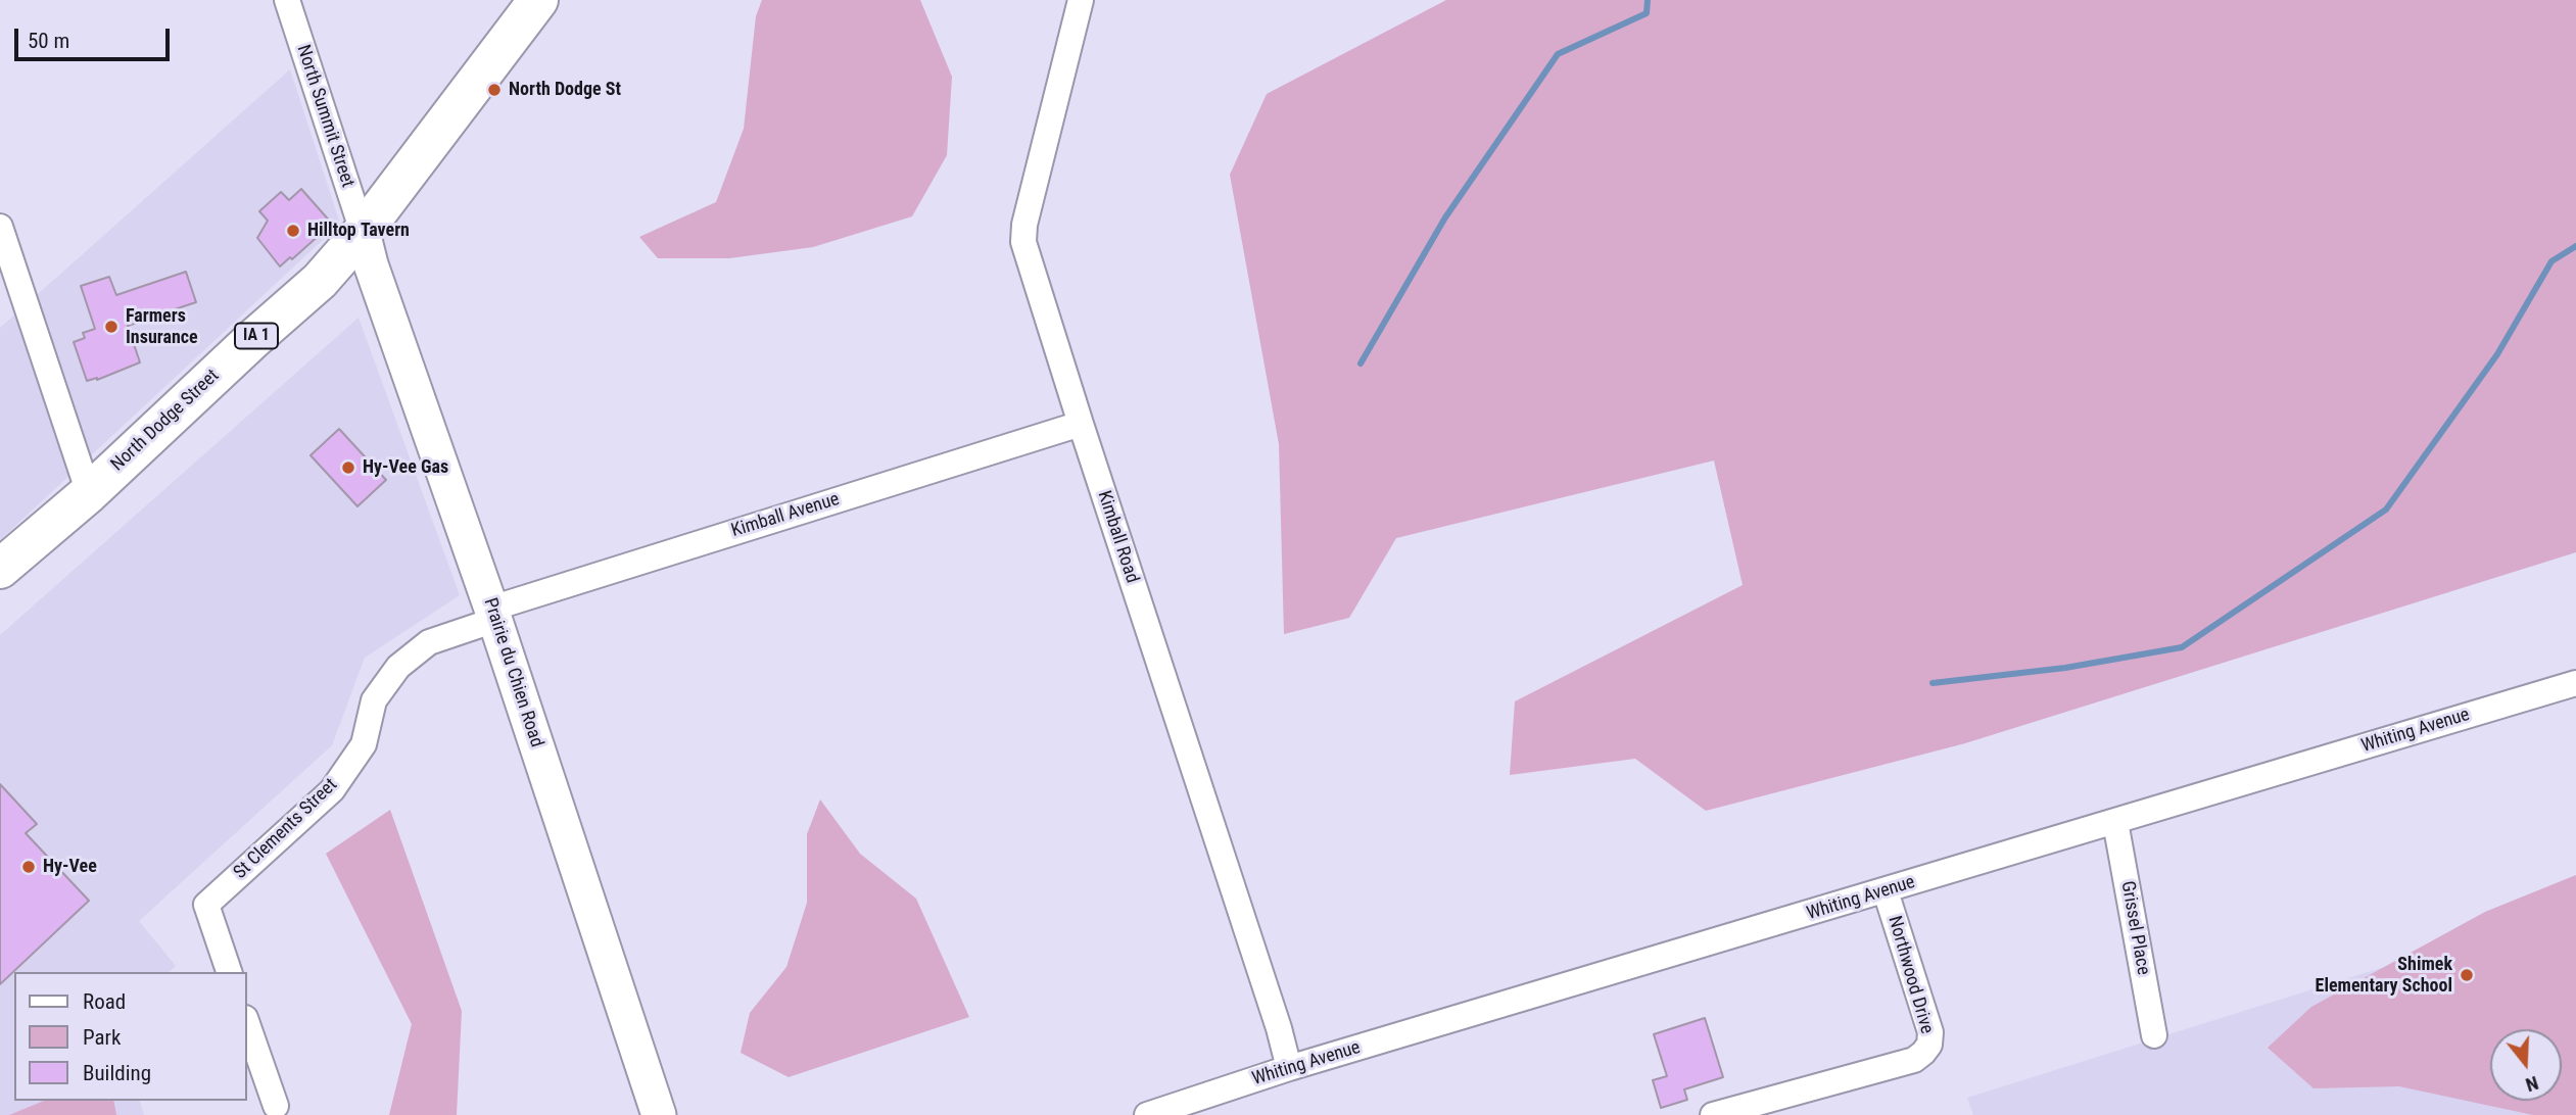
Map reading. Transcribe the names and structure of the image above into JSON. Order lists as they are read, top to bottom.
{
  "streets": {
    "main road": ["IA 1", "North Dodge Street"],
    "street": [
      "North Summit Street",
      "Kimball Avenue",
      "Kimball Road",
      "Prairie du Chien Road",
      "Whiting Avenue",
      "St Clements Street",
      "Grissel Place",
      "Northwood Drive"
    ]
  },
  "crossings": [
    ["North Summit Street", "North Dodge Street"],
    ["North Summit Street", "Prairie du Chien Road"],
    ["North Dodge Street", "Prairie du Chien Road"],
    ["Kimball Avenue", "Kimball Road"],
    ["Kimball Avenue", "Prairie du Chien Road"],
    ["Kimball Avenue", "St Clements Street"],
    ["Kimball Road", "Whiting Avenue"],
    ["Prairie du Chien Road", "St Clements Street"],
    ["Whiting Avenue", "Grissel Place"],
    ["Whiting Avenue", "Northwood Drive"]
  ],
  "places": [
    "North Dodge St",
    "Hilltop Tavern",
    "Farmers Insurance",
    "Hy-Vee Gas",
    "Hy-Vee",
    "Shimek Elementary School"
  ],
  "legend": ["Road", "Park", "Building"],
  "scale_bar": "50 m",
  "north": "bottom"
}
